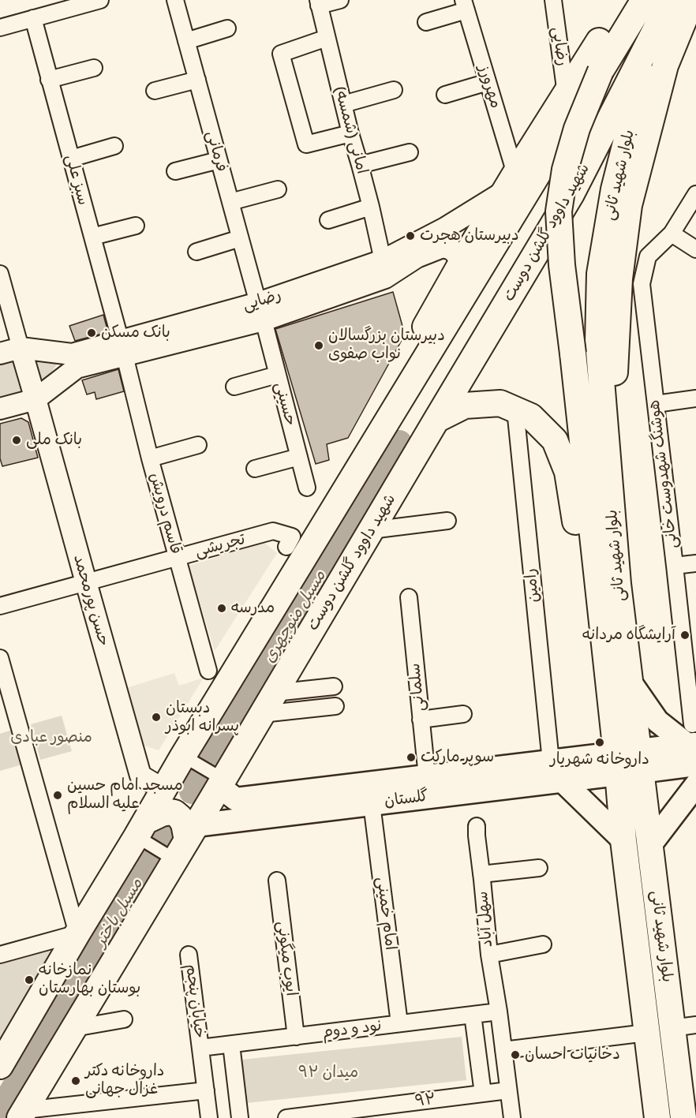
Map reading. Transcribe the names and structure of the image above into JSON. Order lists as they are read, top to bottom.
{
  "streets": {
    "main road": ["بلوار شهید ثانی", "شهید داوود گلشن دوست", "گلستان"],
    "street": [
      "رضایی",
      "مهرورز",
      "امانی (شمسه)",
      "فرمانی",
      "سبز علی",
      "حسینی",
      "هوشنگ شهدوست خانی",
      "قاسم درویش",
      "تجریشی",
      "رامین",
      "حسن پورمحمد",
      "سلمانی",
      "امام خمینی",
      "سهل آباد",
      "ایوب میگونی",
      "خیابان پنجم",
      "نود و دوم",
      "۹۲"
    ]
  },
  "crossings": [
    ["رضایی", "مهرورز"],
    ["رضایی", "امانی (شمسه)"],
    ["رضایی", "فرمانی"],
    ["رضایی", "سبز علی"],
    ["رضایی", "حسینی"],
    ["رضایی", "قاسم درویش"],
    ["فرمانی", "حسینی"],
    ["بلوار شهید ثانی", "شهید داوود گلشن دوست"],
    ["بلوار شهید ثانی", "گلستان"],
    ["سبز علی", "قاسم درویش"],
    ["شهید داوود گلشن دوست", "گلستان"],
    ["هوشنگ شهدوست خانی", "گلستان"],
    ["قاسم درویش", "تجریشی"],
    ["تجریشی", "حسن پورمحمد"],
    ["رامین", "گلستان"],
    ["سلمانی", "گلستان"],
    ["گلستان", "امام خمینی"],
    ["امام خمینی", "نود و دوم"],
    ["سهل آباد", "نود و دوم"],
    ["سهل آباد", "۹۲"],
    ["ایوب میگونی", "نود و دوم"],
    ["خیابان پنجم", "نود و دوم"]
  ],
  "water": ["مسیل منوچهری", "مسیل باختر"],
  "parks": ["منصور عبادی", "میدان ۹۲"],
  "places": [
    "دبیرستان هجرت",
    "بانک مسکن",
    "دبیرستان بزرگسالان نواب صفوی",
    "بانک ملی",
    "مدرسه",
    "آرایشگاه مردانه",
    "دبستان پسرانه ابوذر",
    "داروخانه شهریار",
    "سوپر مارکت",
    "مسجد امام حسین علیه السلام",
    "نمازخانه بوستان بهارستان",
    "دخانیات احسان",
    "داروخانه دکتر غزال جهانی"
  ]
}
